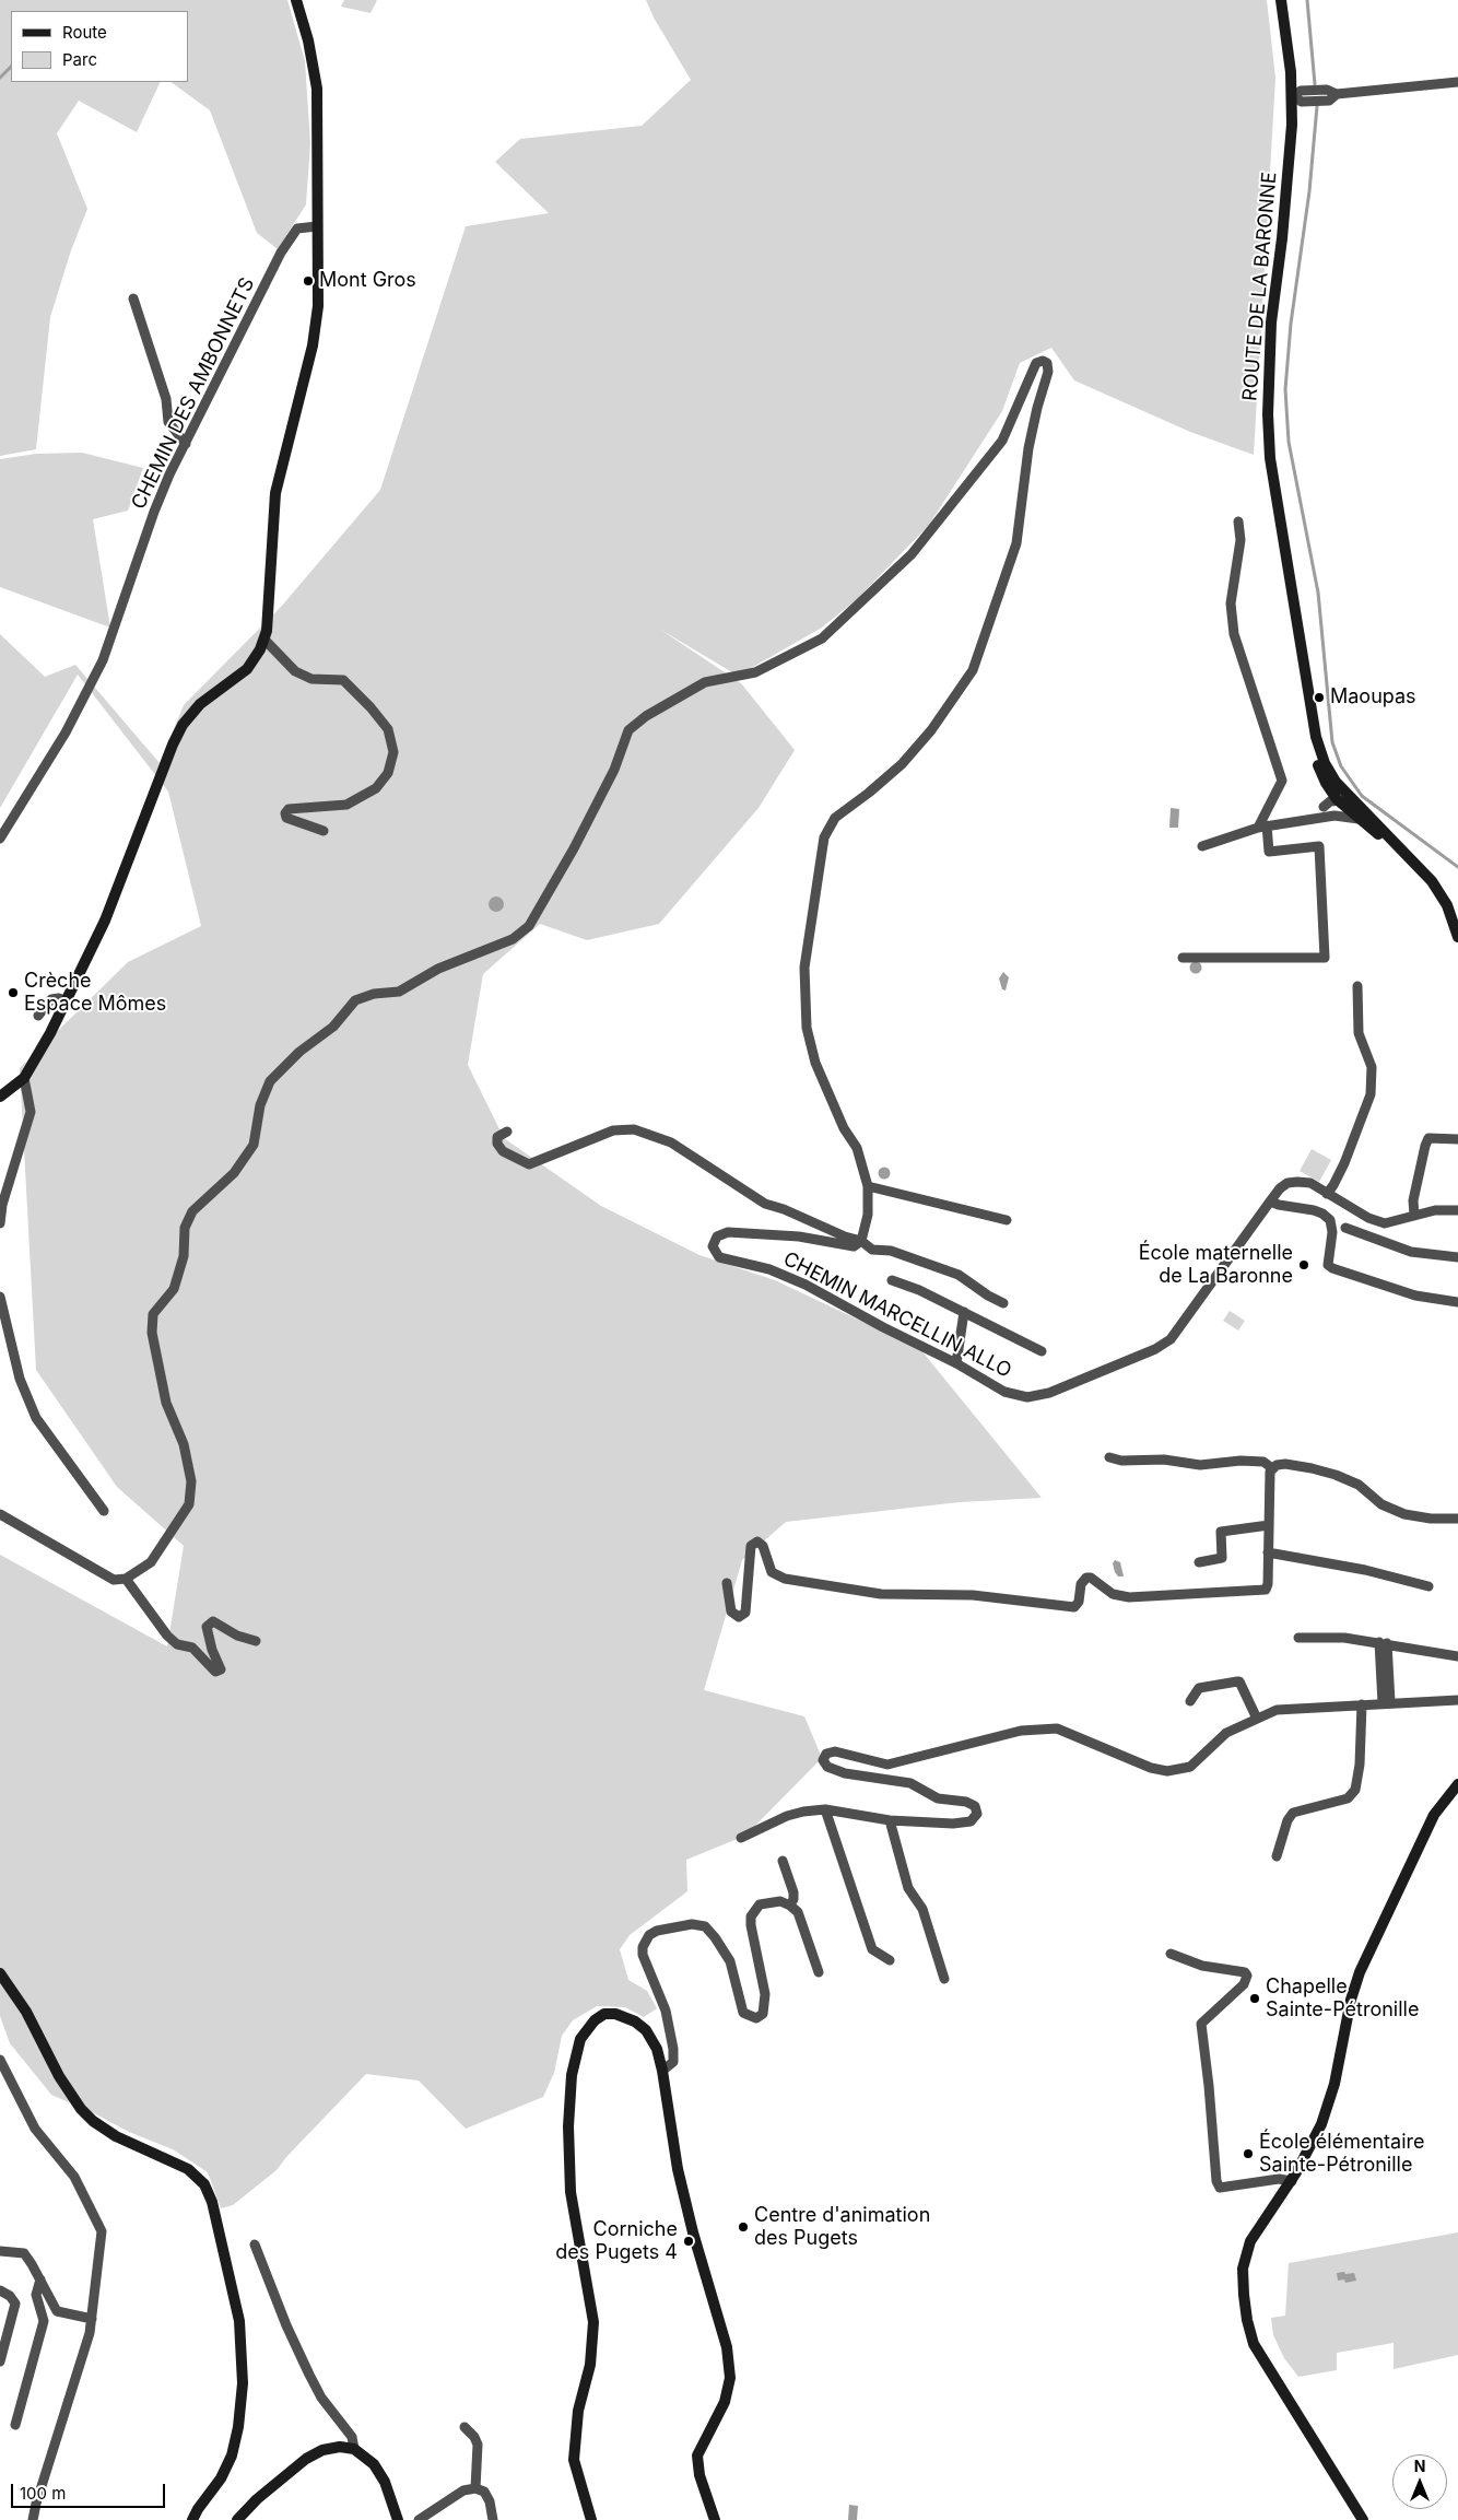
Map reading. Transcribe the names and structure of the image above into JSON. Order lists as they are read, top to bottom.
{
  "streets": {
    "main road": ["ROUTE DE LA BARONNE"],
    "street": ["CHEMIN DES AMBONNETS", "CHEMIN MARCELLIN ALLO"]
  },
  "places": [
    "Mont Gros",
    "Maoupas",
    "Crèche Espace Mômes",
    "École maternelle de La Baronne",
    "Chapelle Sainte-Pétronille",
    "École élémentaire Sainte-Pétronille",
    "Centre d'animation des Pugets",
    "Corniche des Pugets 4"
  ],
  "legend": ["Route", "Parc"],
  "scale_bar": "100 m",
  "north": "top"
}
